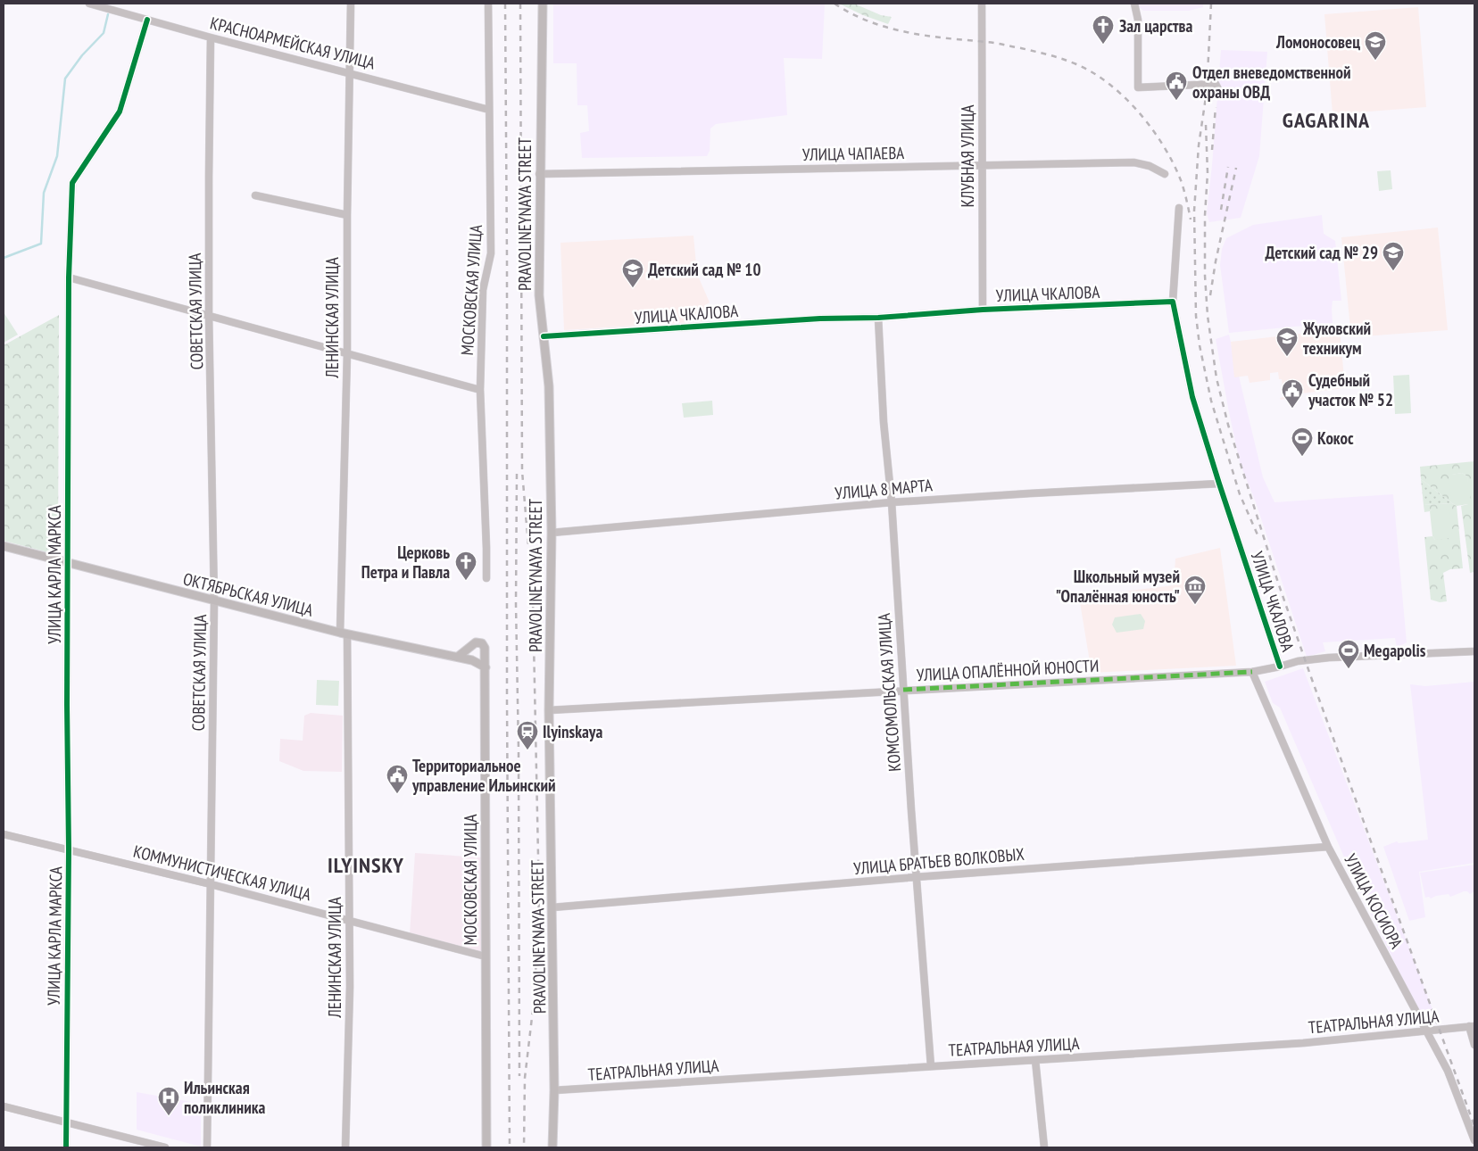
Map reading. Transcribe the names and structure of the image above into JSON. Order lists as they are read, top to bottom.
{
  "streets": {
    "main road": ["PRAVOLINEYNAYA STREET", "МОСКОВСКАЯ УЛИЦА", "ОКТЯБРЬСКАЯ УЛИЦА"],
    "street": [
      "КРАСНОАРМЕЙСКАЯ УЛИЦА",
      "УЛИЦА ЧАПАЕВА",
      "КЛУБНАЯ УЛИЦА",
      "УЛИЦА ЧКАЛОВА",
      "СОВЕТСКАЯ УЛИЦА",
      "ЛЕНИНСКАЯ УЛИЦА",
      "УЛИЦА 8 МАРТА",
      "УЛИЦА КАРЛА МАРКСА",
      "УЛИЦА ОПАЛЁННОЙ ЮНОСТИ",
      "КОМСОМОЛЬСКАЯ УЛИЦА",
      "УЛИЦА БРАТЬЕВ ВОЛКОВЫХ",
      "КОММУНИСТИЧЕСКАЯ УЛИЦА",
      "УЛИЦА КОСИОРА",
      "ТЕАТРАЛЬНАЯ УЛИЦА"
    ]
  },
  "crossings": [
    ["КРАСНОАРМЕЙСКАЯ УЛИЦА", "МОСКОВСКАЯ УЛИЦА"],
    ["КРАСНОАРМЕЙСКАЯ УЛИЦА", "СОВЕТСКАЯ УЛИЦА"],
    ["КРАСНОАРМЕЙСКАЯ УЛИЦА", "ЛЕНИНСКАЯ УЛИЦА"],
    ["КРАСНОАРМЕЙСКАЯ УЛИЦА", "УЛИЦА КАРЛА МАРКСА"],
    ["УЛИЦА ЧАПАЕВА", "КЛУБНАЯ УЛИЦА"],
    ["УЛИЦА ЧАПАЕВА", "PRAVOLINEYNAYA STREET"],
    ["КЛУБНАЯ УЛИЦА", "УЛИЦА ЧКАЛОВА"],
    ["PRAVOLINEYNAYA STREET", "УЛИЦА ЧКАЛОВА"],
    ["PRAVOLINEYNAYA STREET", "УЛИЦА 8 МАРТА"],
    ["PRAVOLINEYNAYA STREET", "УЛИЦА ОПАЛЁННОЙ ЮНОСТИ"],
    ["PRAVOLINEYNAYA STREET", "УЛИЦА БРАТЬЕВ ВОЛКОВЫХ"],
    ["PRAVOLINEYNAYA STREET", "ТЕАТРАЛЬНАЯ УЛИЦА"],
    ["МОСКОВСКАЯ УЛИЦА", "ОКТЯБРЬСКАЯ УЛИЦА"],
    ["МОСКОВСКАЯ УЛИЦА", "КОММУНИСТИЧЕСКАЯ УЛИЦА"],
    ["УЛИЦА ЧКАЛОВА", "УЛИЦА 8 МАРТА"],
    ["УЛИЦА ЧКАЛОВА", "УЛИЦА ОПАЛЁННОЙ ЮНОСТИ"],
    ["УЛИЦА ЧКАЛОВА", "КОМСОМОЛЬСКАЯ УЛИЦА"],
    ["СОВЕТСКАЯ УЛИЦА", "ОКТЯБРЬСКАЯ УЛИЦА"],
    ["СОВЕТСКАЯ УЛИЦА", "КОММУНИСТИЧЕСКАЯ УЛИЦА"],
    ["ЛЕНИНСКАЯ УЛИЦА", "ОКТЯБРЬСКАЯ УЛИЦА"],
    ["ЛЕНИНСКАЯ УЛИЦА", "КОММУНИСТИЧЕСКАЯ УЛИЦА"],
    ["УЛИЦА 8 МАРТА", "КОМСОМОЛЬСКАЯ УЛИЦА"],
    ["УЛИЦА КАРЛА МАРКСА", "ОКТЯБРЬСКАЯ УЛИЦА"],
    ["УЛИЦА КАРЛА МАРКСА", "КОММУНИСТИЧЕСКАЯ УЛИЦА"],
    ["УЛИЦА ОПАЛЁННОЙ ЮНОСТИ", "КОМСОМОЛЬСКАЯ УЛИЦА"],
    ["УЛИЦА ОПАЛЁННОЙ ЮНОСТИ", "УЛИЦА КОСИОРА"],
    ["КОМСОМОЛЬСКАЯ УЛИЦА", "УЛИЦА БРАТЬЕВ ВОЛКОВЫХ"],
    ["КОМСОМОЛЬСКАЯ УЛИЦА", "ТЕАТРАЛЬНАЯ УЛИЦА"],
    ["УЛИЦА БРАТЬЕВ ВОЛКОВЫХ", "УЛИЦА КОСИОРА"],
    ["УЛИЦА КОСИОРА", "ТЕАТРАЛЬНАЯ УЛИЦА"]
  ],
  "districts": ["GAGARINA", "ILYINSKY"],
  "places": {
    "church": ["Зал царства", "Церковь Петра и Павла"],
    "school or university": [
      "Ломоносовец",
      "Детский сад № 29",
      "Детский сад № 10",
      "Жуковский техникум"
    ],
    "public building": ["Отдел вневедомственной охраны ОВД", "Судебный участок № 52", "Территориальное управление Ильинский"],
    "sports": ["Кокос", "Megapolis"],
    "museum": ["Школьный музей \"Опалённая юность\""],
    "station": ["Ilyinskaya"],
    "hospital": ["Ильинская поликлиника"]
  }
}
